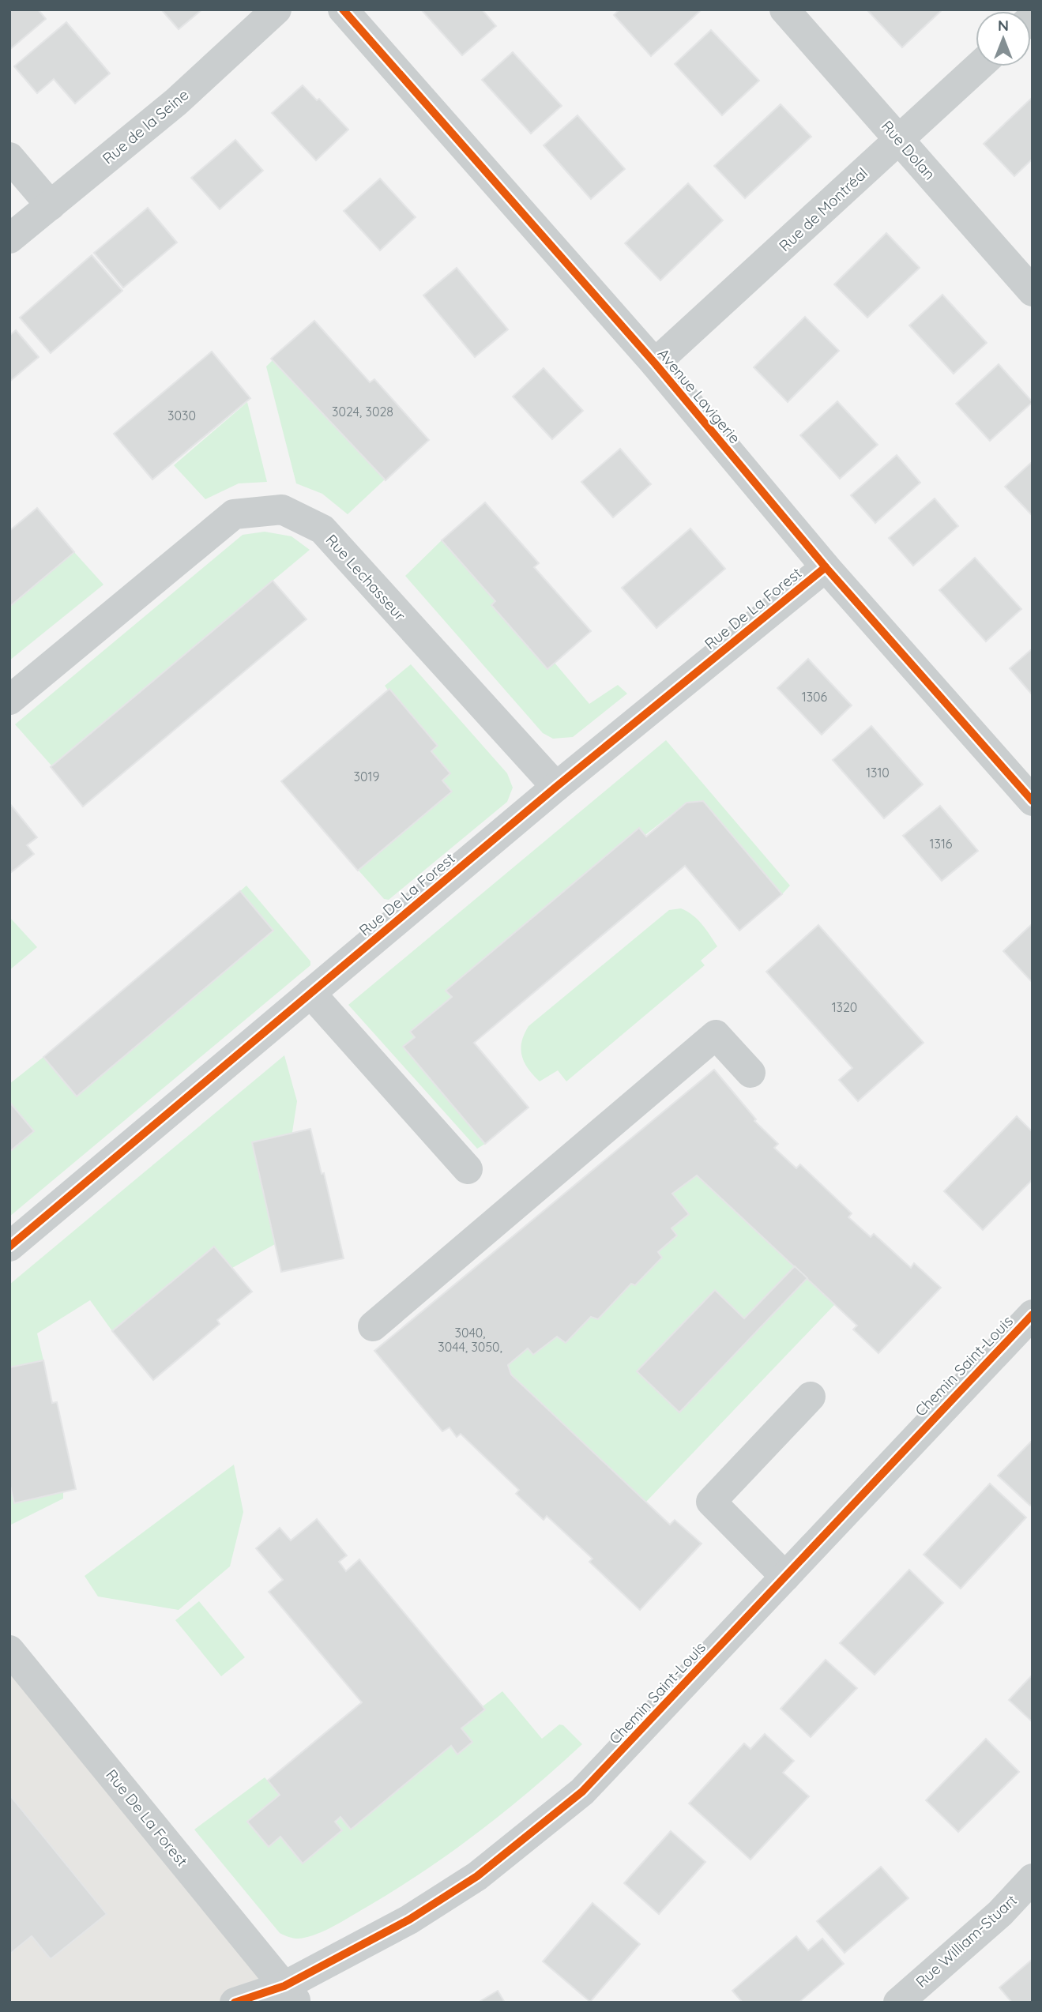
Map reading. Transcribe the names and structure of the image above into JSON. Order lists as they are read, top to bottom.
{
  "streets": {
    "street": [
      "Rue de la Seine",
      "Rue Dolan",
      "Rue de Montréal",
      "Avenue Lavigerie",
      "Rue Lechasseur",
      "Rue De La Forest",
      "Chemin Saint-Louis",
      "Rue William-Stuart"
    ]
  },
  "crossings": [
    ["Rue Dolan", "Rue de Montréal"],
    ["Rue de Montréal", "Avenue Lavigerie"],
    ["Avenue Lavigerie", "Rue De La Forest"],
    ["Rue Lechasseur", "Rue De La Forest"],
    ["Rue De La Forest", "Chemin Saint-Louis"]
  ],
  "house_numbers": [
    "3024, 3028",
    "3030",
    "1306",
    "1310",
    "3019",
    "1316",
    "1320",
    "3040, 3044, 3050,"
  ],
  "north": "top"
}
